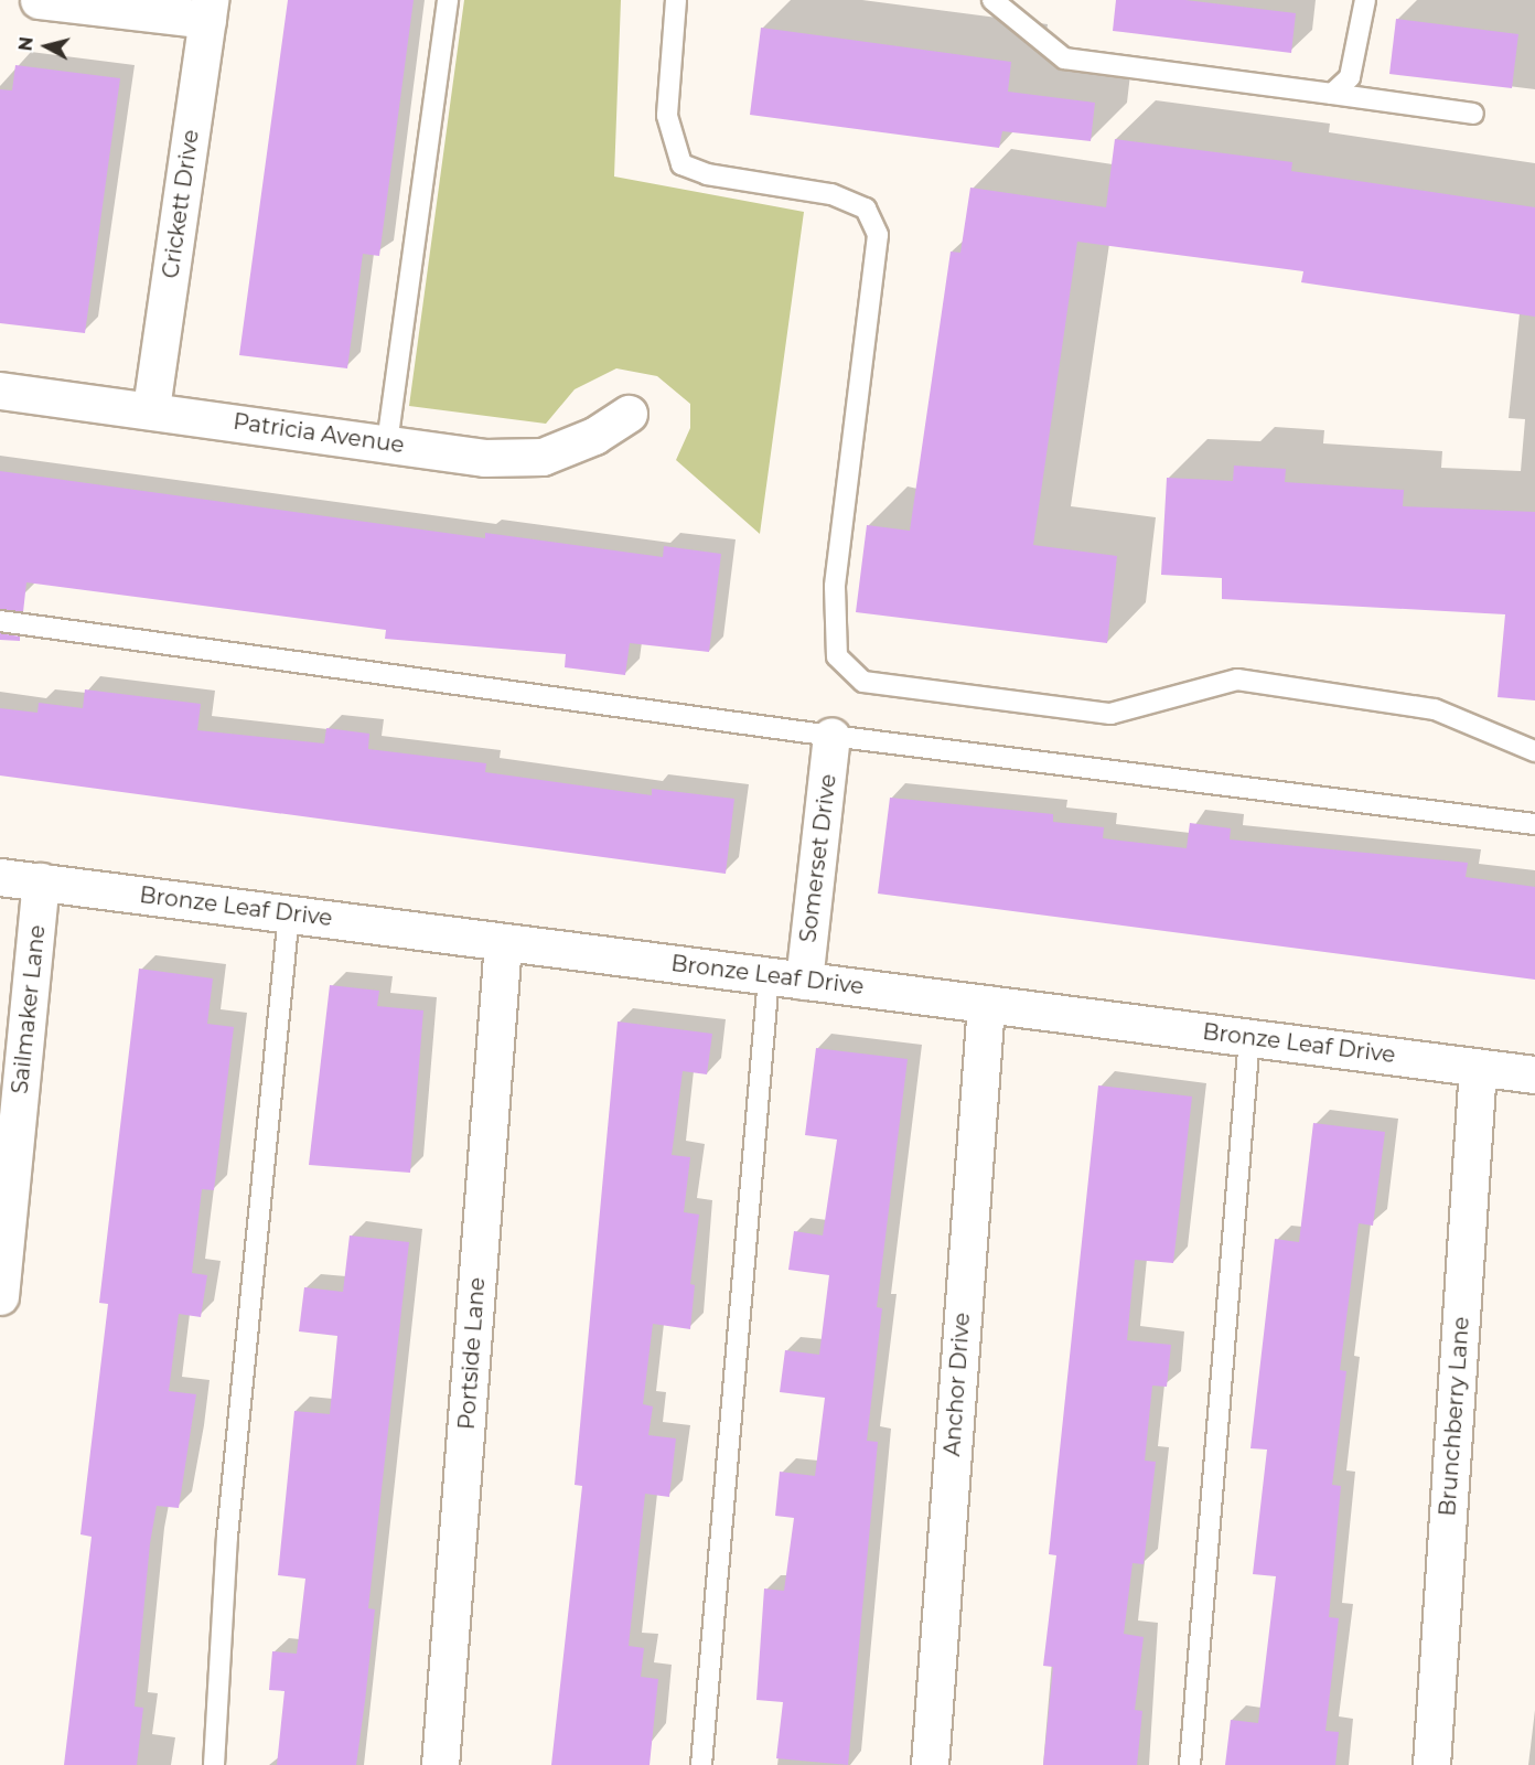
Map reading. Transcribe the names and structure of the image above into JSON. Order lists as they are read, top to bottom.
{
  "streets": {
    "street": [
      "Crickett Drive",
      "Patricia Avenue",
      "Somerset Drive",
      "Bronze Leaf Drive",
      "Sailmaker Lane",
      "Portside Lane",
      "Anchor Drive",
      "Brunchberry Lane"
    ]
  },
  "crossings": [
    ["Crickett Drive", "Patricia Avenue"],
    ["Somerset Drive", "Bronze Leaf Drive"],
    ["Bronze Leaf Drive", "Sailmaker Lane"],
    ["Bronze Leaf Drive", "Portside Lane"],
    ["Bronze Leaf Drive", "Anchor Drive"],
    ["Bronze Leaf Drive", "Brunchberry Lane"]
  ],
  "north": "left"
}
